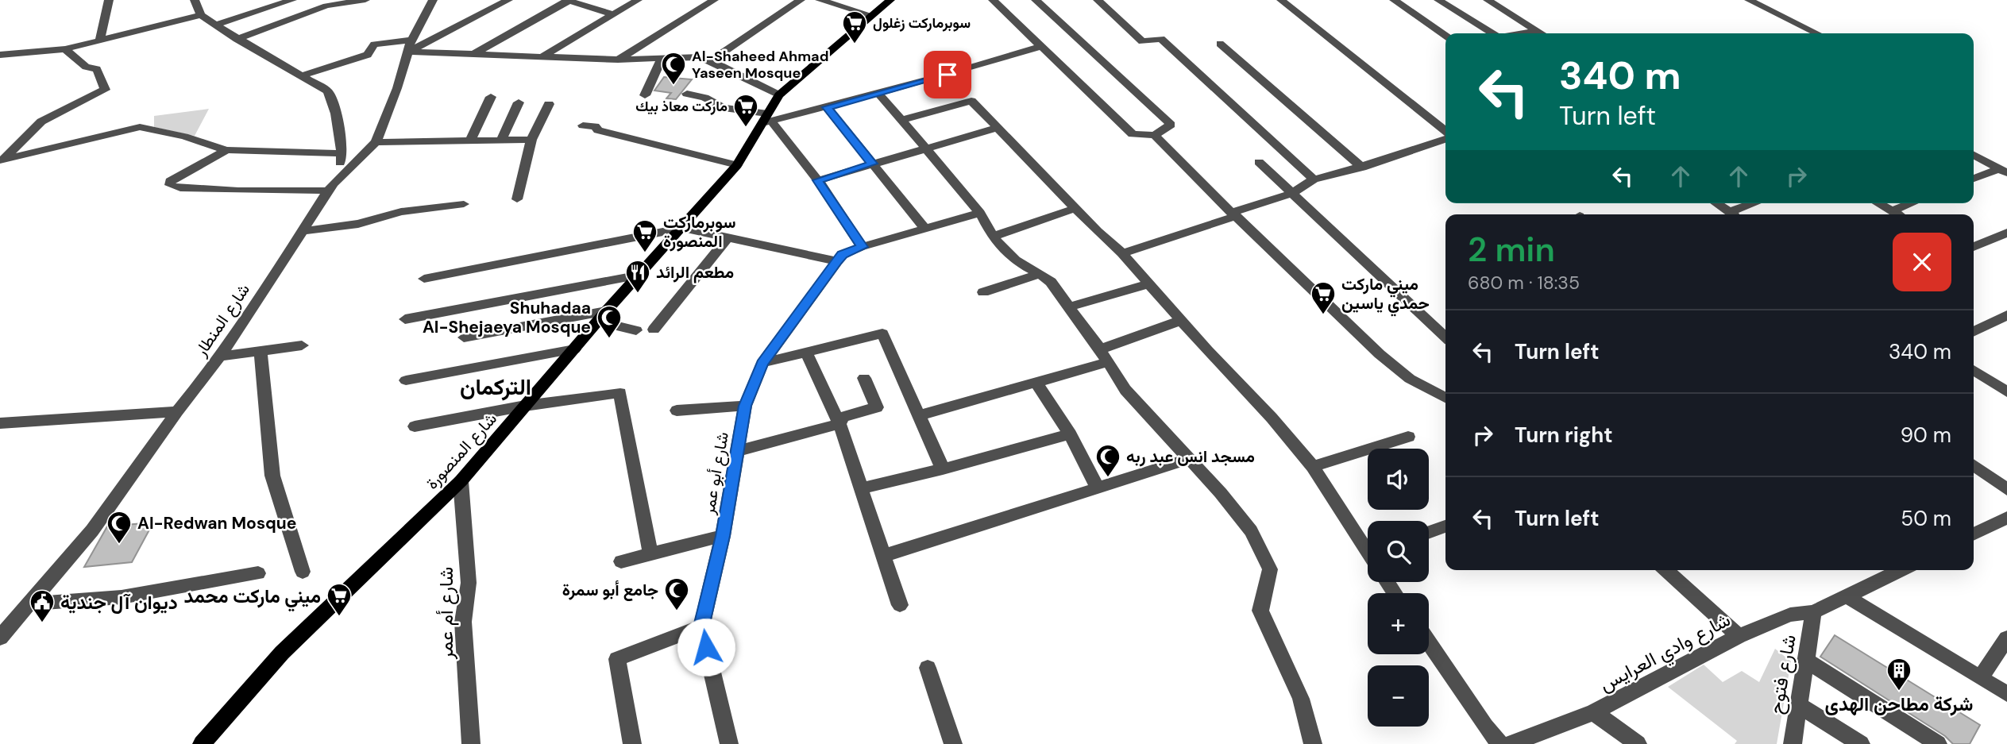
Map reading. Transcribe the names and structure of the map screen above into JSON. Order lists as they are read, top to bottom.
{
  "streets": {
    "main road": ["شارع المنصورة"],
    "street": [
      "شارع المنطار",
      "شارع أبو عمر",
      "شارع أم عمر",
      "شارع وادي العرايس",
      "شارع فتوح"
    ]
  },
  "crossings": [
    ["شارع المنصورة", "شارع أم عمر"],
    ["شارع وادي العرايس", "شارع فتوح"]
  ],
  "districts": ["التركمان"],
  "places": {
    "supermarket": [
      "سوبرماركت زغلول",
      "ماركت معاذ بيك",
      "سوبرماركت المنصورة",
      "ميني ماركت حمدي ياسين",
      "ميني ماركت محمد"
    ],
    "mosque": [
      "Al-Shaheed Ahmad Yaseen Mosque",
      "Shuhadaa Al-Shejaeya Mosque",
      "مسجد انس عبد ربه",
      "Al-Redwan Mosque",
      "جامع أبو سمرة"
    ],
    "restaurant": ["مطعم الرائد"],
    "public building": ["ديوان آل جندية"],
    "building": ["شركة مطاحن الهدى"]
  },
  "page": {
    "turn": ["340 m", "Turn left"],
    "heading": ["2 min", "680 m · 18:35"],
    "list": [
      {
        "name": "Turn left",
        "value": "340 m"
      },
      {
        "name": "Turn right",
        "value": "90 m"
      },
      {
        "name": "Turn left",
        "value": "50 m"
      }
    ],
    "map_buttons": ["+", "−"]
  }
}
